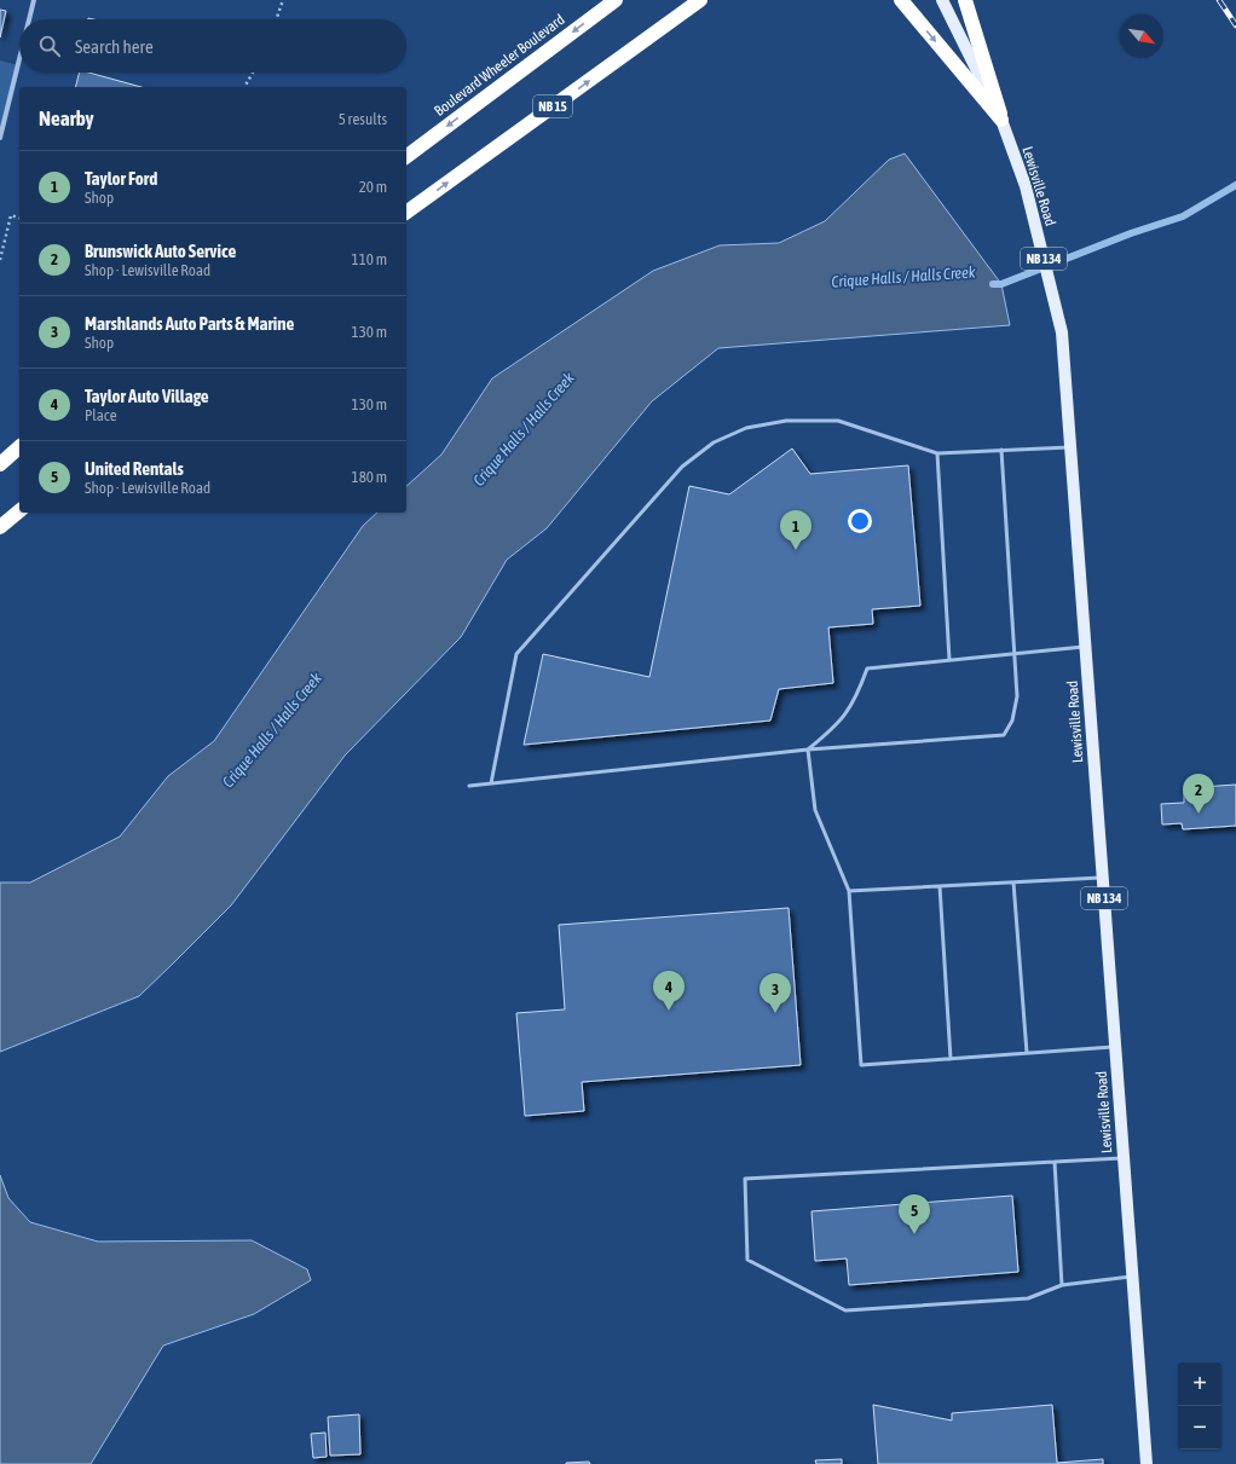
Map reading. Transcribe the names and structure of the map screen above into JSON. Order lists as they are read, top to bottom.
{
  "streets": {
    "highway": ["Boulevard Wheeler Boulevard", "NB 15"],
    "main road": ["Lewisville Road", "NB 134"]
  },
  "water": ["Crique Halls / Halls Creek"],
  "north": "bottom right",
  "page": {
    "search": "Search here",
    "heading": ["Nearby", "5 results"],
    "list": [
      {
        "mark": "1",
        "name": "Taylor Ford",
        "note": "Shop",
        "value": "20 m"
      },
      {
        "mark": "2",
        "name": "Brunswick Auto Service",
        "note": "Shop · Lewisville Road",
        "value": "110 m"
      },
      {
        "mark": "3",
        "name": "Marshlands Auto Parts & Marine",
        "note": "Shop",
        "value": "130 m"
      },
      {
        "mark": "4",
        "name": "Taylor Auto Village",
        "note": "Place",
        "value": "130 m"
      },
      {
        "mark": "5",
        "name": "United Rentals",
        "note": "Shop · Lewisville Road",
        "value": "180 m"
      }
    ],
    "pins": [
      "1",
      "2",
      "4",
      "3",
      "5"
    ],
    "map_buttons": ["+", "−"]
  }
}
